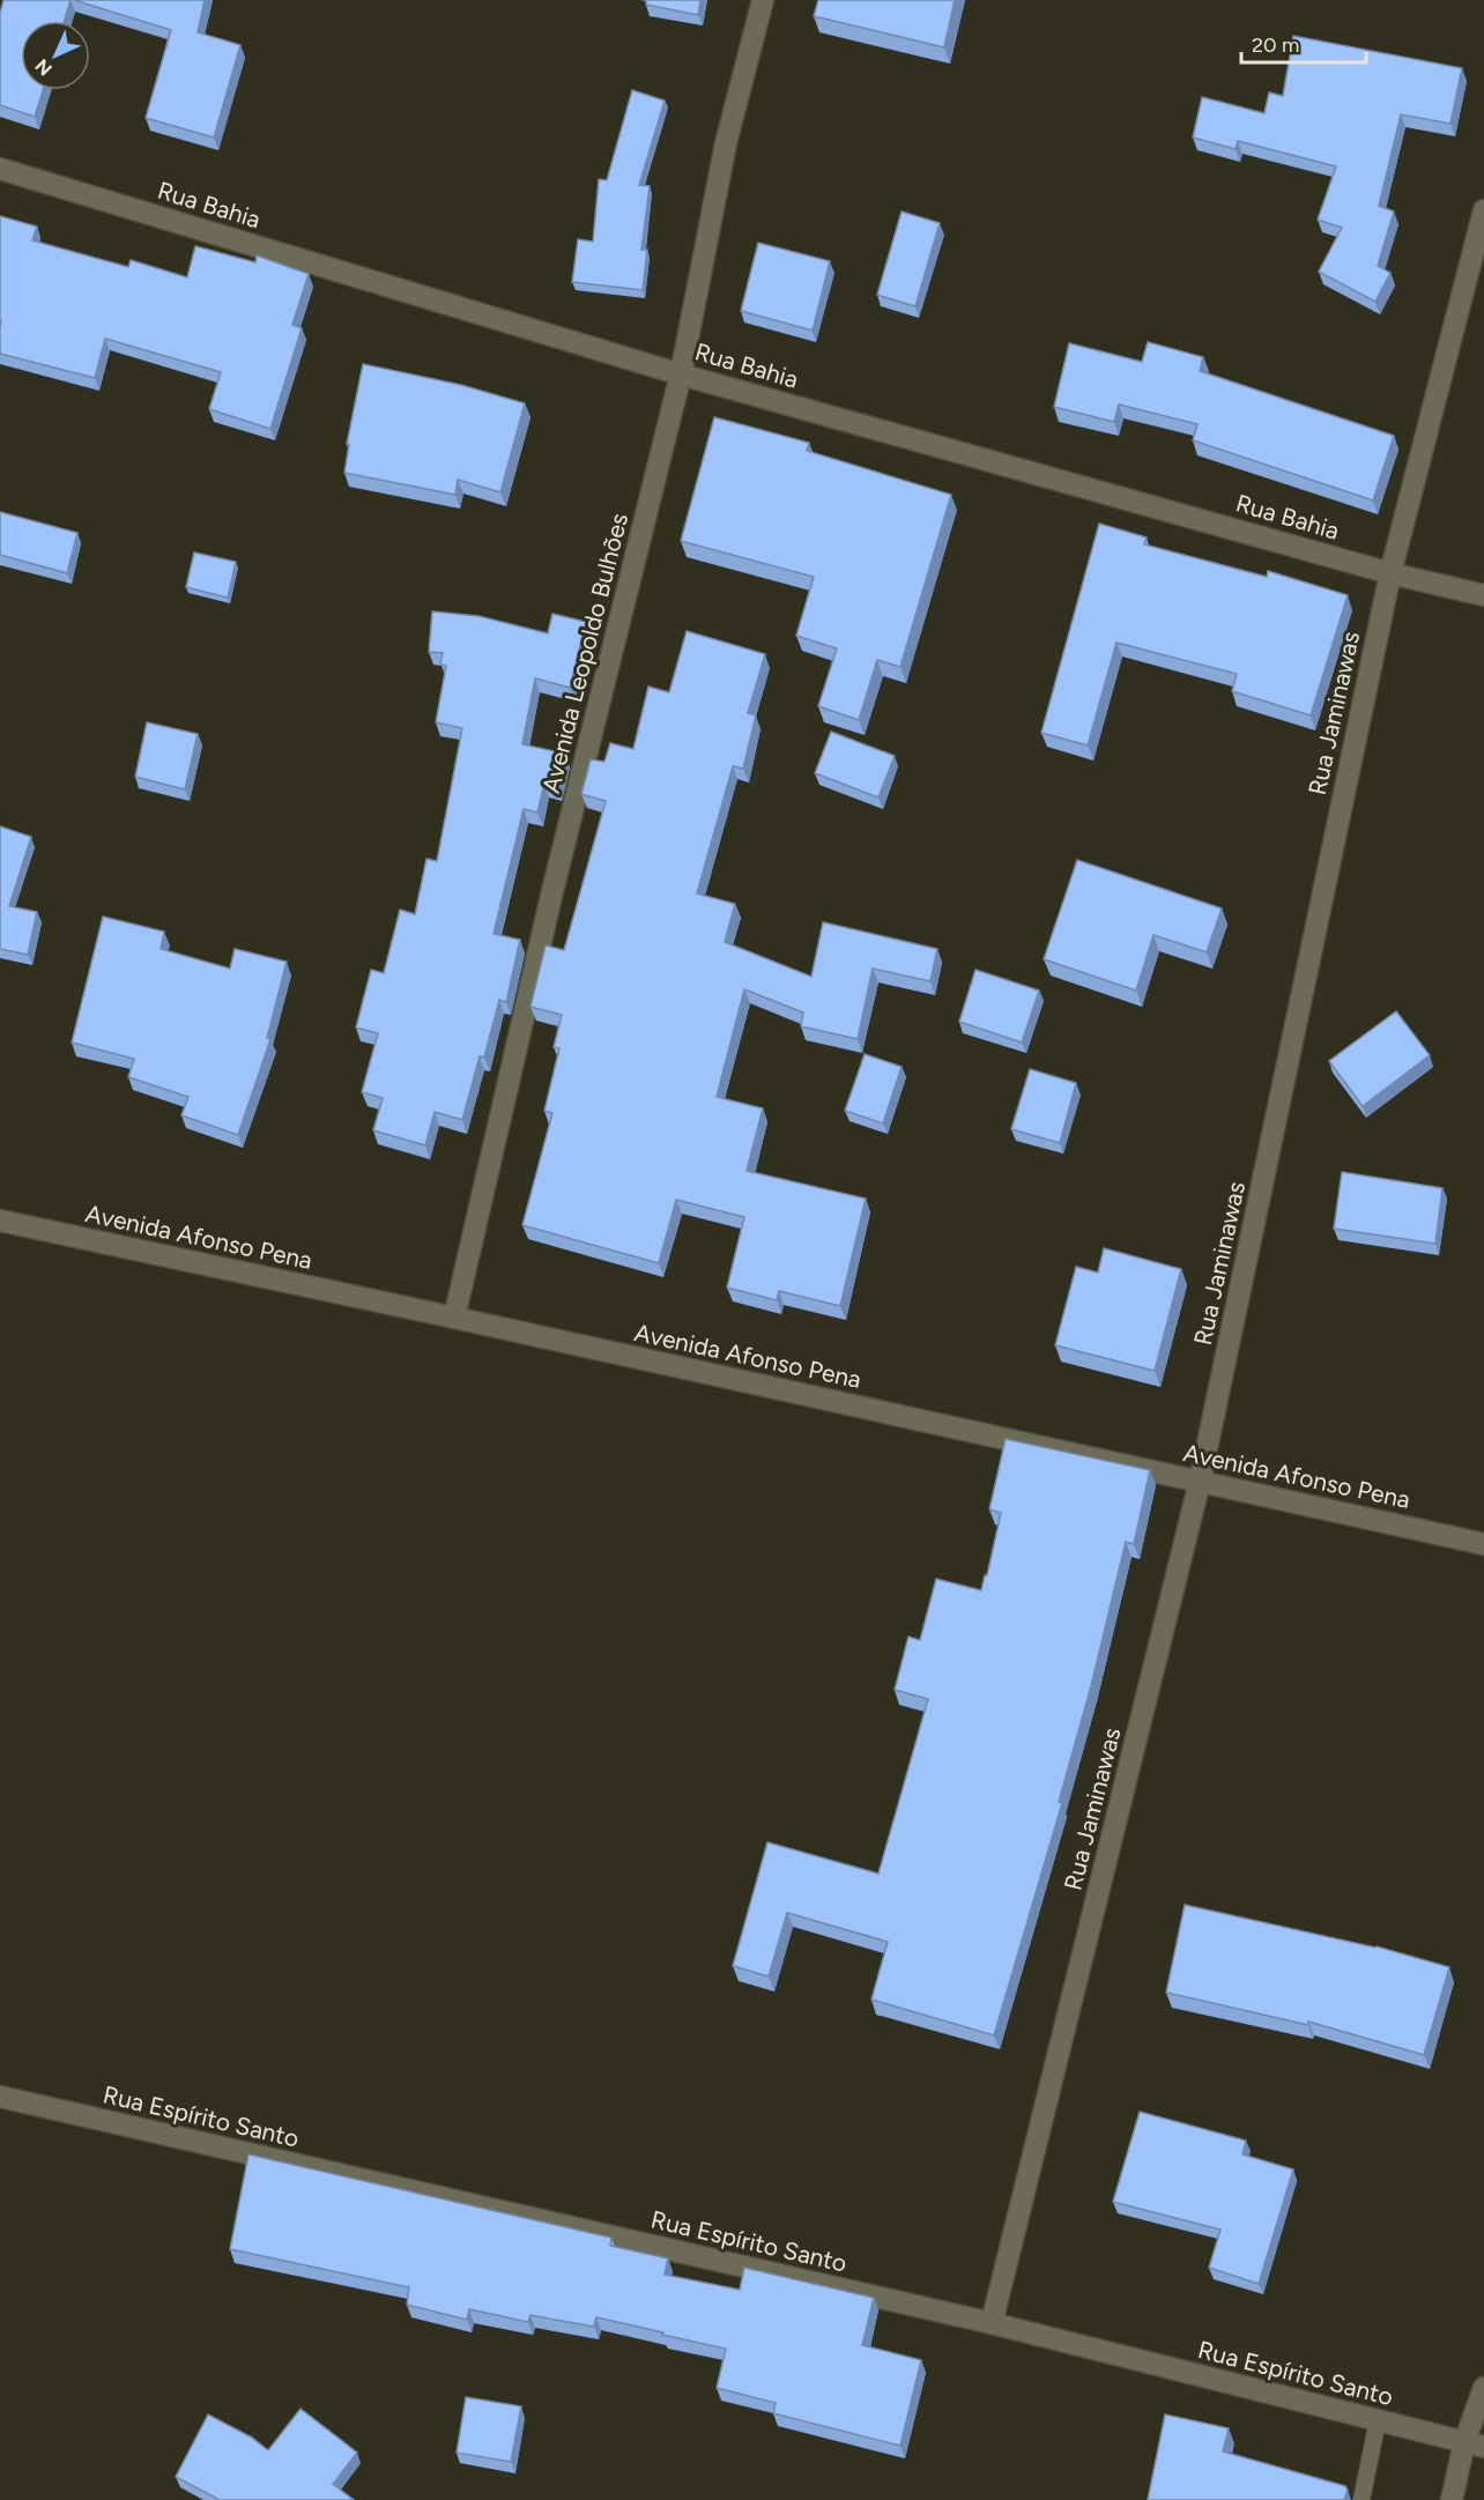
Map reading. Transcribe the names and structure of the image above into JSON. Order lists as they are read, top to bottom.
{
  "streets": {
    "street": [
      "Rua Bahia",
      "Avenida Leopoldo Bulhões",
      "Rua Jaminawas",
      "Avenida Afonso Pena",
      "Rua Espírito Santo"
    ]
  },
  "crossings": [
    ["Rua Bahia", "Avenida Leopoldo Bulhões"],
    ["Rua Bahia", "Rua Jaminawas"],
    ["Avenida Leopoldo Bulhões", "Avenida Afonso Pena"],
    ["Rua Jaminawas", "Avenida Afonso Pena"],
    ["Rua Jaminawas", "Rua Espírito Santo"]
  ],
  "scale_bar": "20 m",
  "north": "bottom left"
}
